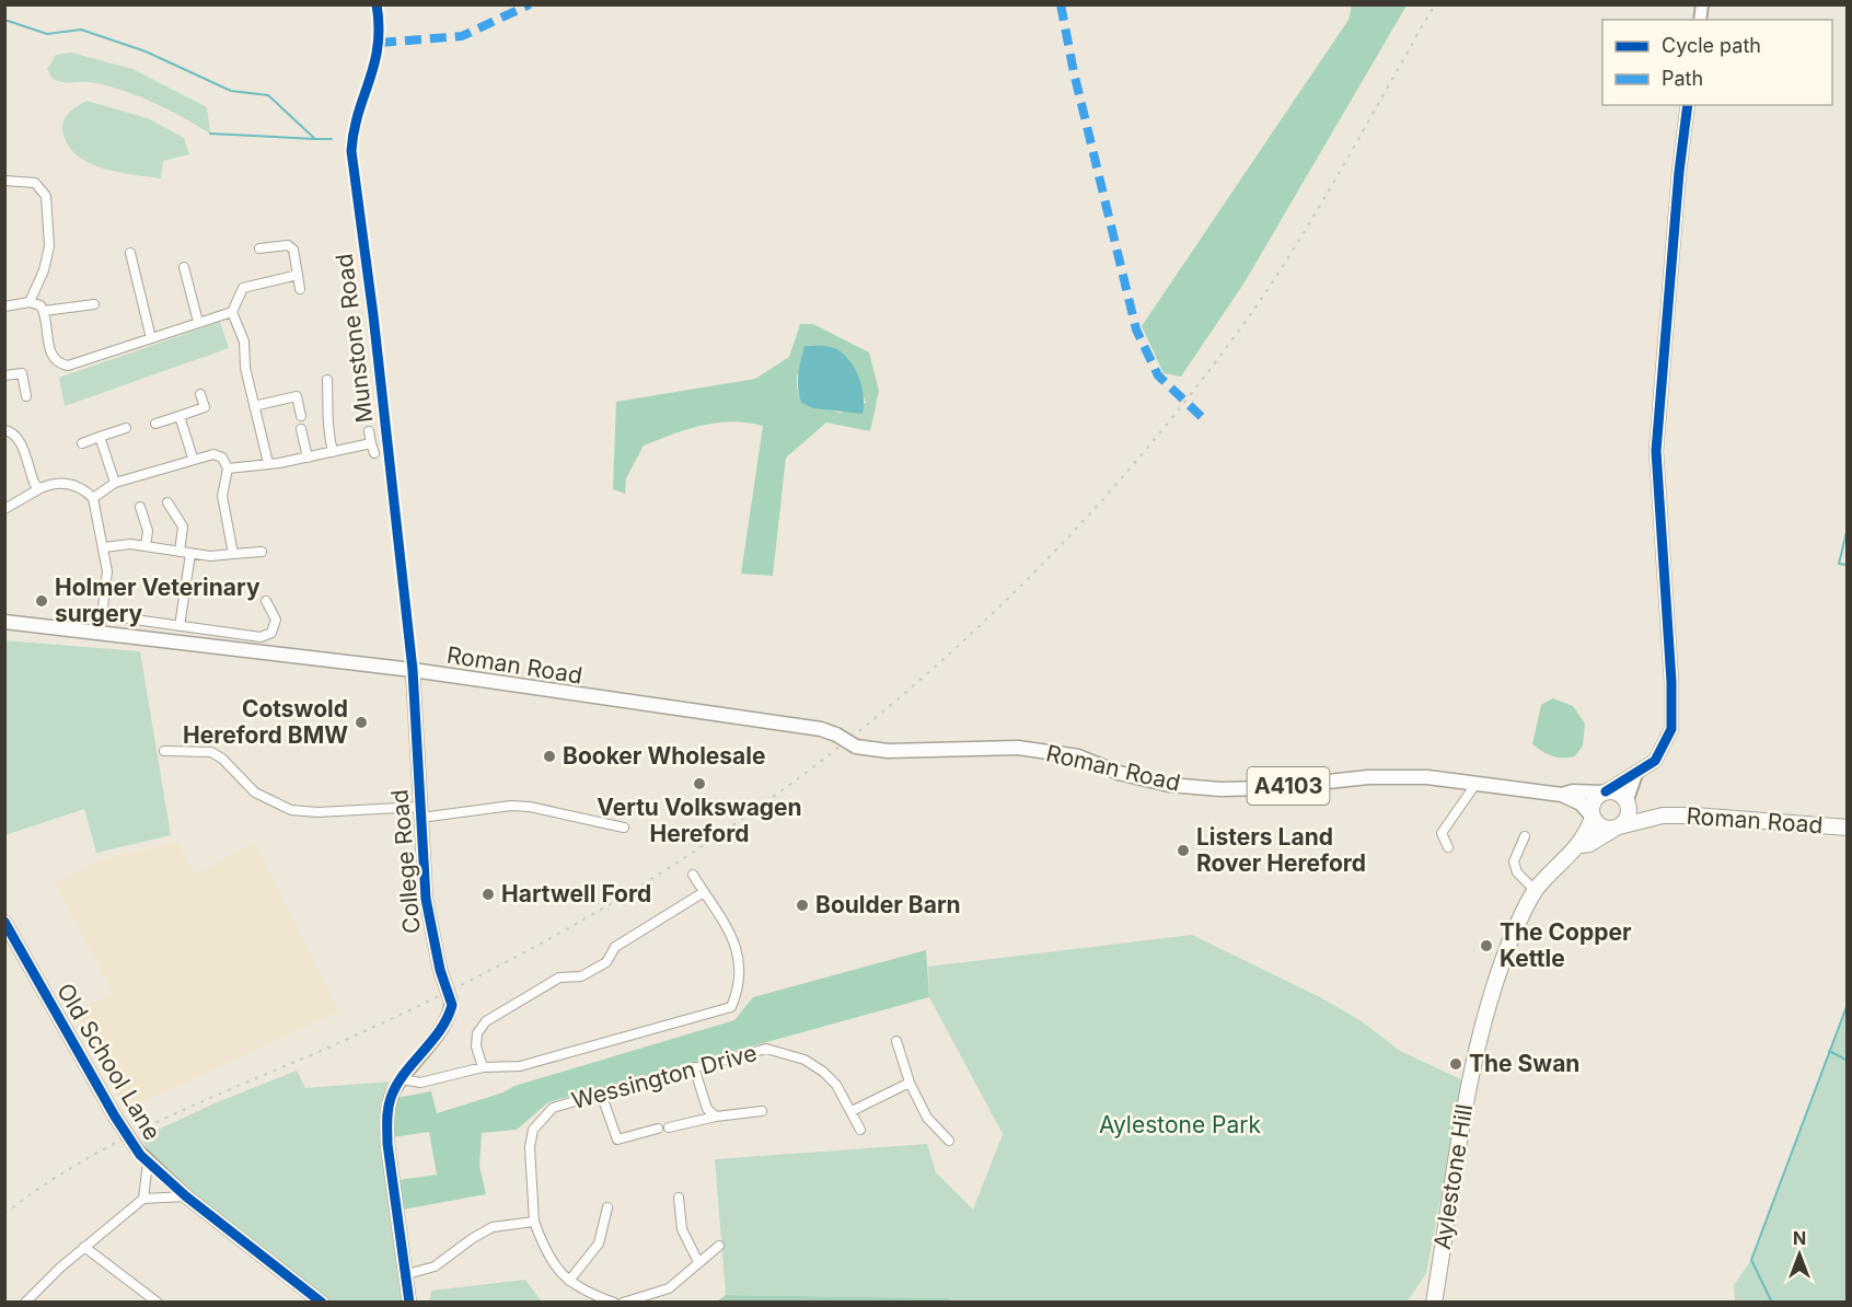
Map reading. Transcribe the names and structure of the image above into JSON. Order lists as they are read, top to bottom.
{
  "streets": {
    "highway": ["Roman Road", "A4103", "Aylestone Hill"],
    "street": [
      "Munstone Road",
      "College Road",
      "Old School Lane",
      "Wessington Drive"
    ]
  },
  "crossings": [
    ["Munstone Road", "Roman Road"],
    ["Munstone Road", "College Road"],
    ["Roman Road", "A4103"],
    ["Roman Road", "College Road"],
    ["Roman Road", "Aylestone Hill"],
    ["A4103", "Aylestone Hill"]
  ],
  "parks": ["Aylestone Park"],
  "places": [
    "Holmer Veterinary surgery",
    "Cotswold Hereford BMW",
    "Booker Wholesale",
    "Vertu Volkswagen Hereford",
    "Listers Land Rover Hereford",
    "Hartwell Ford",
    "Boulder Barn",
    "The Copper Kettle",
    "The Swan"
  ],
  "legend": ["Cycle path", "Path"],
  "north": "top"
}
